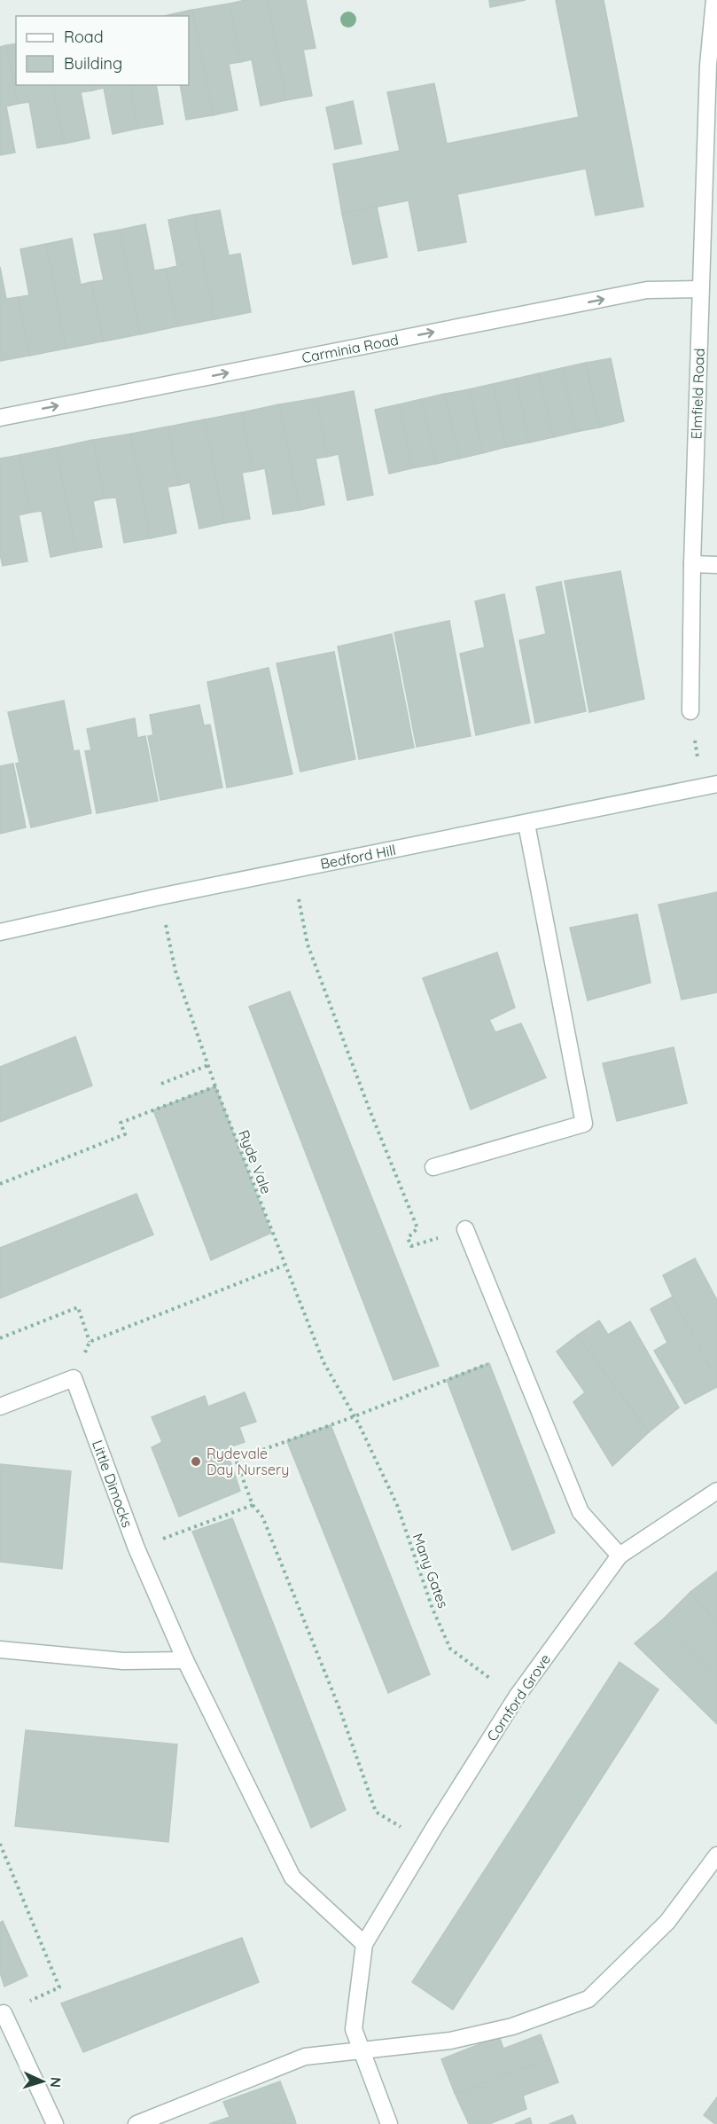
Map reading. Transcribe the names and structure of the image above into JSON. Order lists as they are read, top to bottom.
{
  "streets": {
    "street": [
      "Carminia Road",
      "Elmfield Road",
      "Bedford Hill",
      "Little Dimocks",
      "Cornford Grove"
    ],
    "path": ["Ryde Vale", "Many Gates"]
  },
  "crossings": [
    ["Carminia Road", "Elmfield Road"],
    ["Bedford Hill", "Ryde Vale"],
    ["Ryde Vale", "Many Gates"],
    ["Little Dimocks", "Cornford Grove"],
    ["Many Gates", "Cornford Grove"]
  ],
  "one_way": ["Carminia Road"],
  "places": ["Rydevale Day Nursery"],
  "legend": ["Road", "Building"],
  "north": "right"
}
